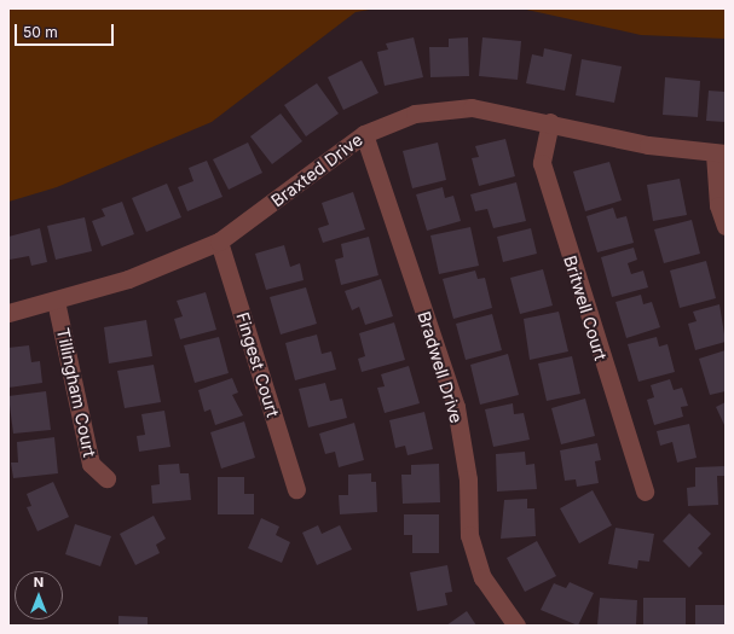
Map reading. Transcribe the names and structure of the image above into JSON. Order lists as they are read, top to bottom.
{
  "streets": {
    "street": [
      "Braxted Drive",
      "Britwell Court",
      "Fingest Court",
      "Bradwell Drive",
      "Tillingham Court"
    ]
  },
  "crossings": [
    ["Braxted Drive", "Britwell Court"],
    ["Braxted Drive", "Fingest Court"],
    ["Braxted Drive", "Bradwell Drive"],
    ["Braxted Drive", "Tillingham Court"]
  ],
  "scale_bar": "50 m",
  "north": "top"
}
